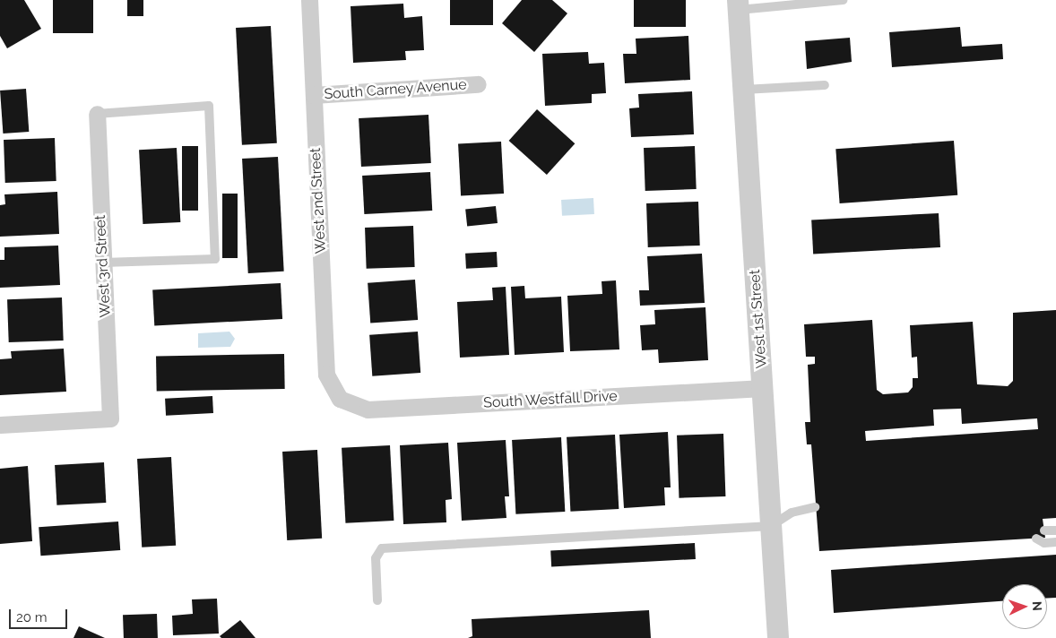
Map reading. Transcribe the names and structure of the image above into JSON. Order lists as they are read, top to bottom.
{
  "streets": {
    "street": [
      "South Carney Avenue",
      "West 2nd Street",
      "West 3rd Street",
      "West 1st Street",
      "South Westfall Drive"
    ]
  },
  "crossings": [
    ["South Carney Avenue", "West 2nd Street"],
    ["West 2nd Street", "South Westfall Drive"],
    ["West 1st Street", "South Westfall Drive"]
  ],
  "scale_bar": "20 m",
  "north": "right"
}
